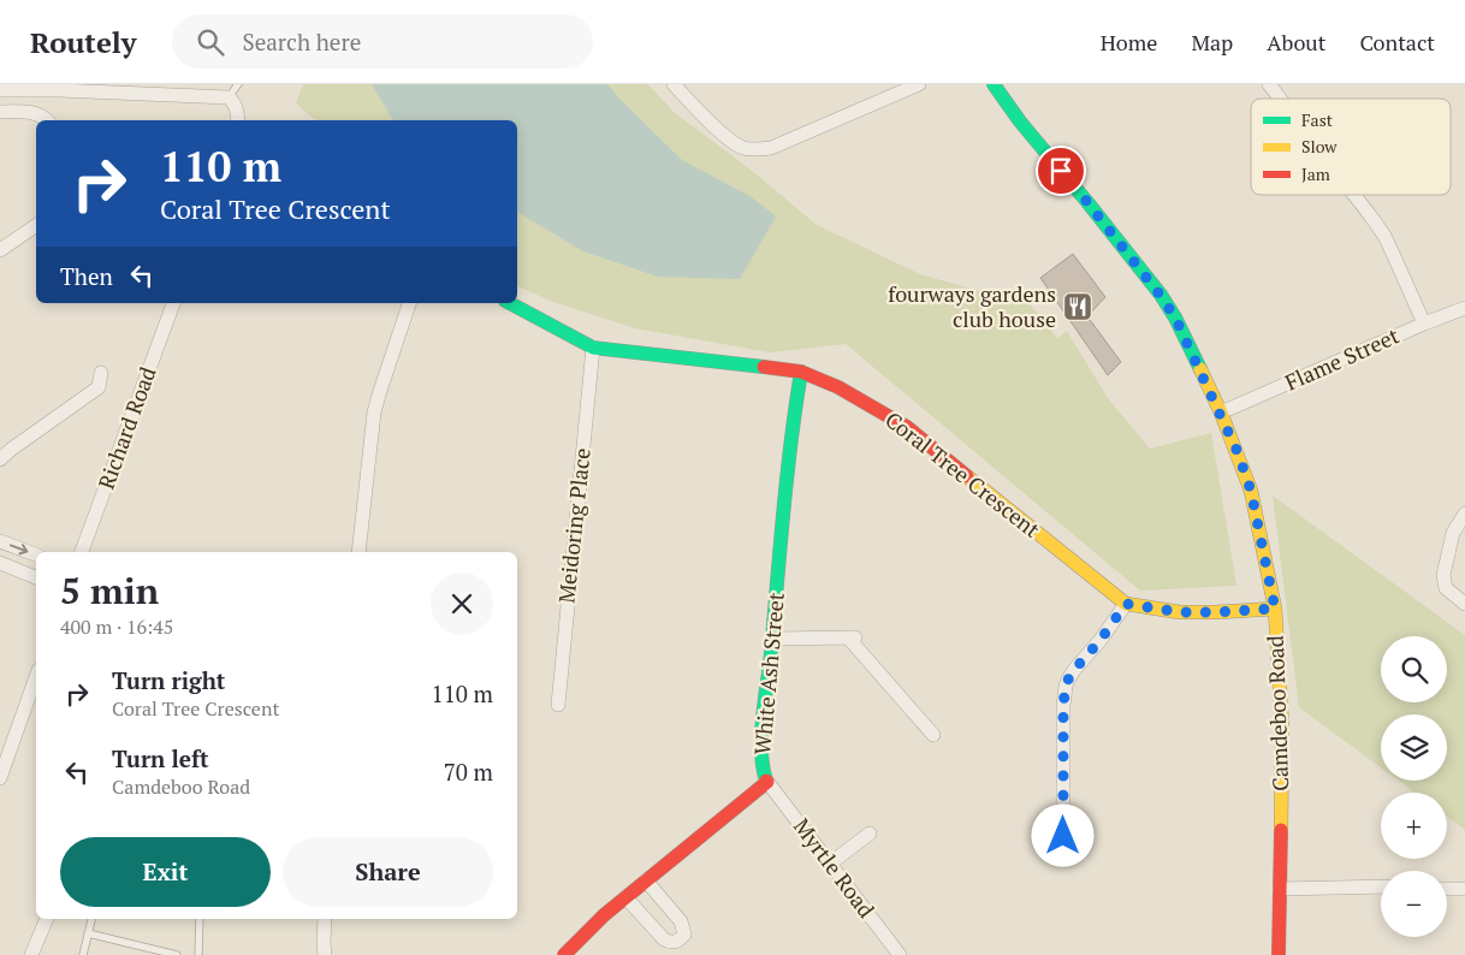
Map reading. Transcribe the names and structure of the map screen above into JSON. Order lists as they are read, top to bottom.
{
  "streets": {
    "street": [
      "Flame Street",
      "Richard Road",
      "Coral Tree Crescent",
      "Meidoring Place",
      "White Ash Street",
      "Camdeboo Road",
      "Myrtle Road"
    ]
  },
  "crossings": [
    ["Flame Street", "Camdeboo Road"],
    ["Coral Tree Crescent", "Meidoring Place"],
    ["Coral Tree Crescent", "White Ash Street"],
    ["White Ash Street", "Myrtle Road"]
  ],
  "places": {
    "restaurant": ["fourways gardens club house"]
  },
  "legend": ["Fast", "Slow", "Jam"],
  "page": {
    "header": "Routely",
    "search": "Search here",
    "nav": [
      "Home",
      "Map",
      "About",
      "Contact"
    ],
    "turn": ["110 m", "Coral Tree Crescent"],
    "then": "Then",
    "heading": ["5 min", "400 m · 16:45"],
    "map_buttons": ["+", "−"],
    "list": [
      {
        "name": "Turn right",
        "note": "Coral Tree Crescent",
        "value": "110 m"
      },
      {
        "name": "Turn left",
        "note": "Camdeboo Road",
        "value": "70 m"
      }
    ],
    "buttons": ["Exit", "Share"]
  }
}
